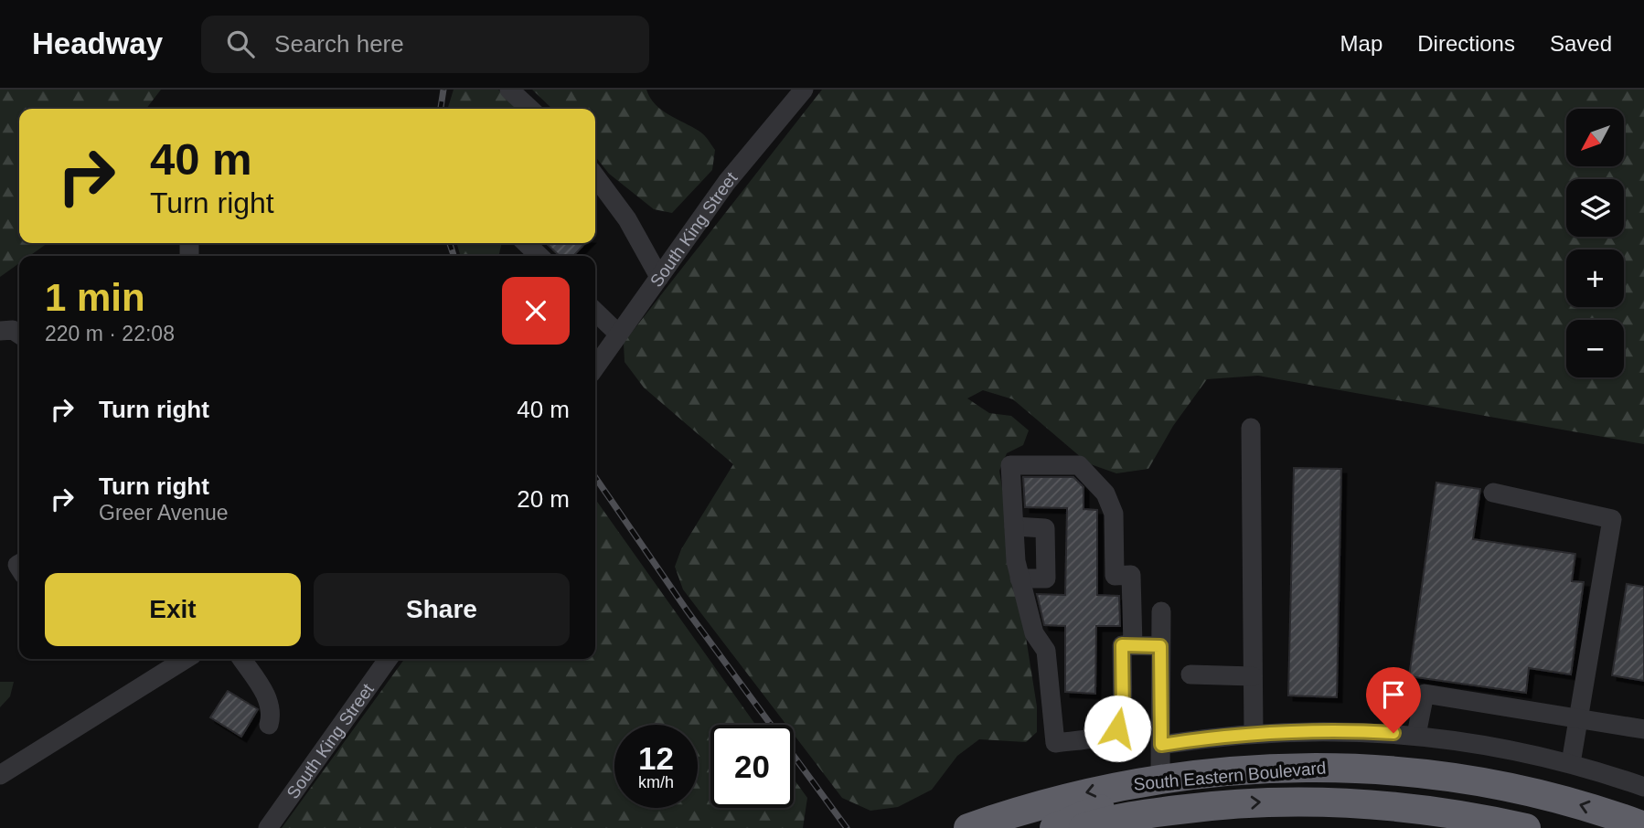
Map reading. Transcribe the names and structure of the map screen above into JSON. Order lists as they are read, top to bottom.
{
  "streets": {
    "highway": ["South Eastern Boulevard"],
    "street": ["South King Street"]
  },
  "north": "bottom left",
  "page": {
    "header": "Headway",
    "search": "Search here",
    "nav": ["Map", "Directions", "Saved"],
    "map_buttons": ["+", "−"],
    "turn": ["40 m", "Turn right"],
    "heading": ["1 min", "220 m · 22:08"],
    "list": [
      {
        "name": "Turn right",
        "value": "40 m"
      },
      {
        "name": "Turn right",
        "note": "Greer Avenue",
        "value": "20 m"
      }
    ],
    "buttons": ["Exit", "Share"],
    "speed": "12 km/h",
    "limit": "20"
  }
}
